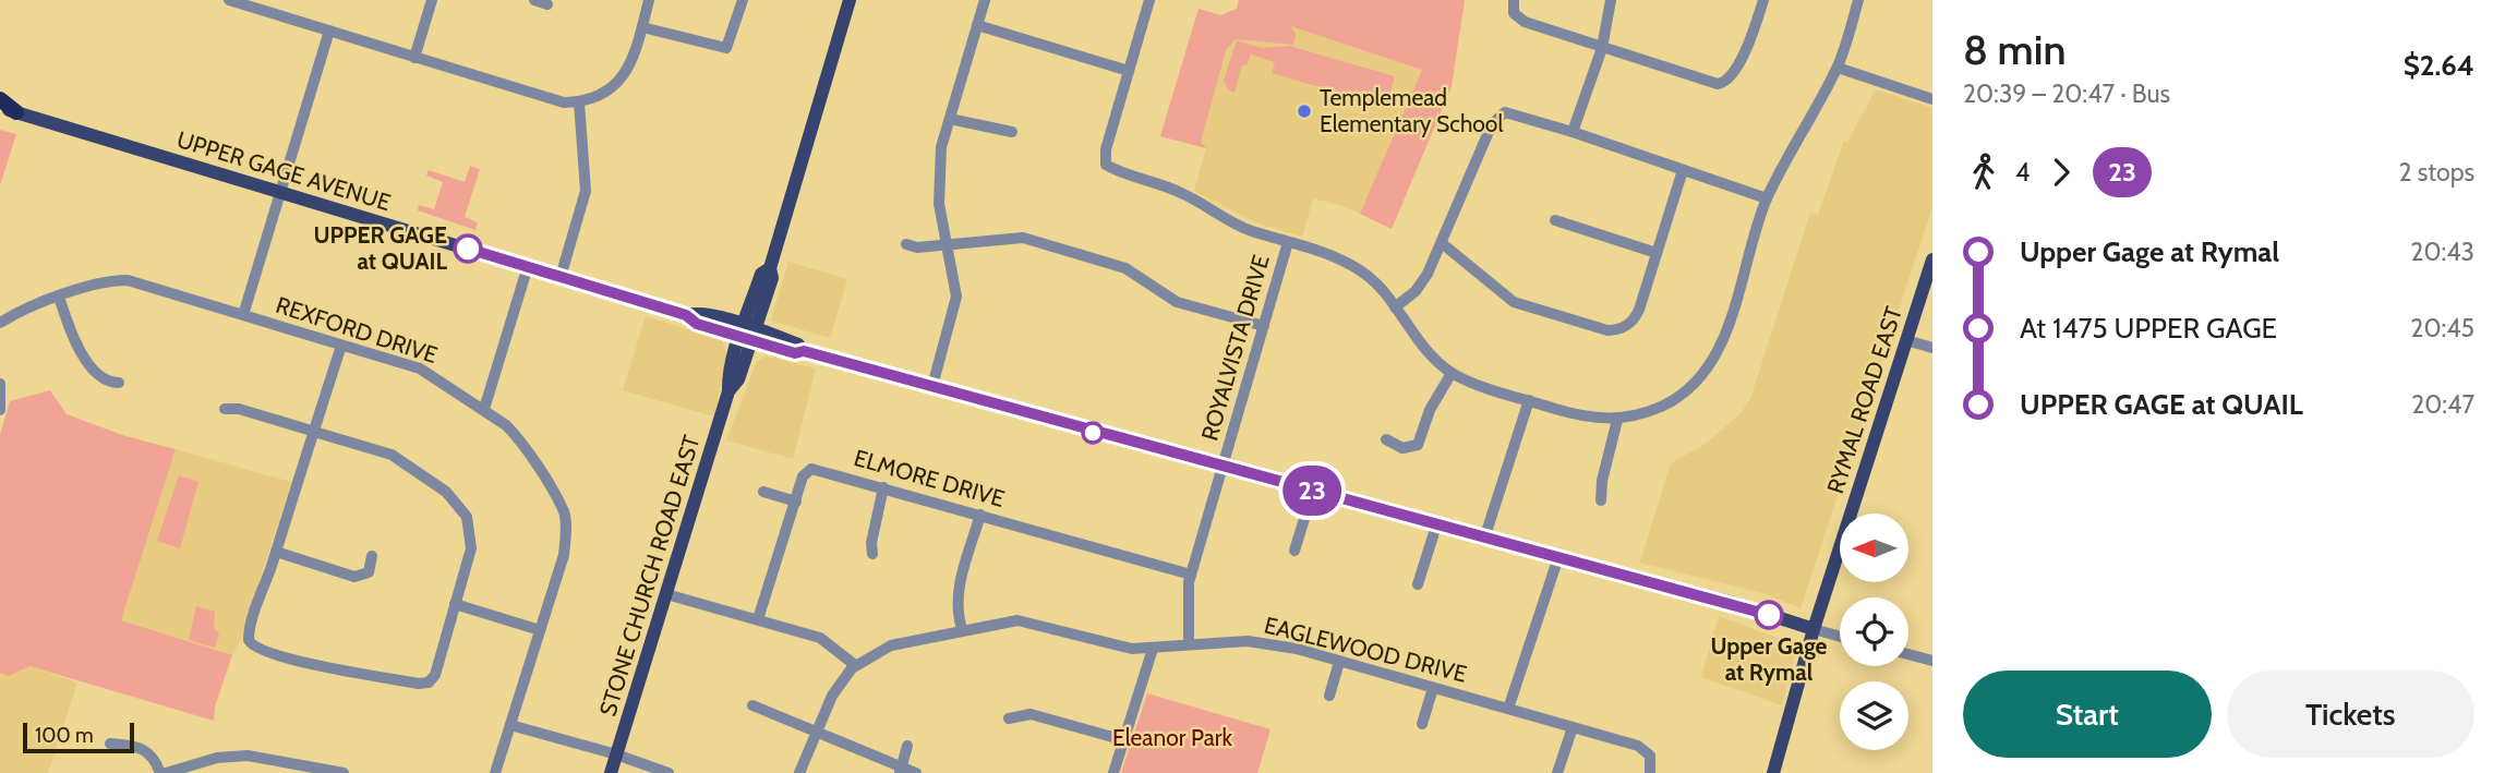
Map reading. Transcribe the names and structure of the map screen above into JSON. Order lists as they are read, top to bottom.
{
  "streets": {
    "main road": ["UPPER GAGE AVENUE", "RYMAL ROAD EAST", "STONE CHURCH ROAD EAST"],
    "street": [
      "REXFORD DRIVE",
      "ROYALVISTA DRIVE",
      "ELMORE DRIVE",
      "EAGLEWOOD DRIVE"
    ]
  },
  "crossings": [
    ["UPPER GAGE AVENUE", "ROYALVISTA DRIVE"],
    ["UPPER GAGE AVENUE", "RYMAL ROAD EAST"],
    ["UPPER GAGE AVENUE", "STONE CHURCH ROAD EAST"],
    ["ROYALVISTA DRIVE", "ELMORE DRIVE"],
    ["ROYALVISTA DRIVE", "EAGLEWOOD DRIVE"]
  ],
  "parks": ["Eleanor Park"],
  "places": ["Templemead Elementary School", "UPPER GAGE at QUAIL", "Upper Gage at Rymal"],
  "lines": ["bus line 23"],
  "scale_bar": "100 m",
  "north": "left",
  "page": {
    "on_map": "23",
    "heading": ["8 min", "20:39 – 20:47 · Bus", "$2.64"],
    "legs": ["4", "23", "2 stops"],
    "list": [
      {
        "name": "Upper Gage at Rymal",
        "value": "20:43"
      },
      {
        "name": "At 1475 UPPER GAGE",
        "value": "20:45"
      },
      {
        "name": "UPPER GAGE at QUAIL",
        "value": "20:47"
      }
    ],
    "buttons": ["Start", "Tickets"],
    "scale": "100 m"
  }
}
